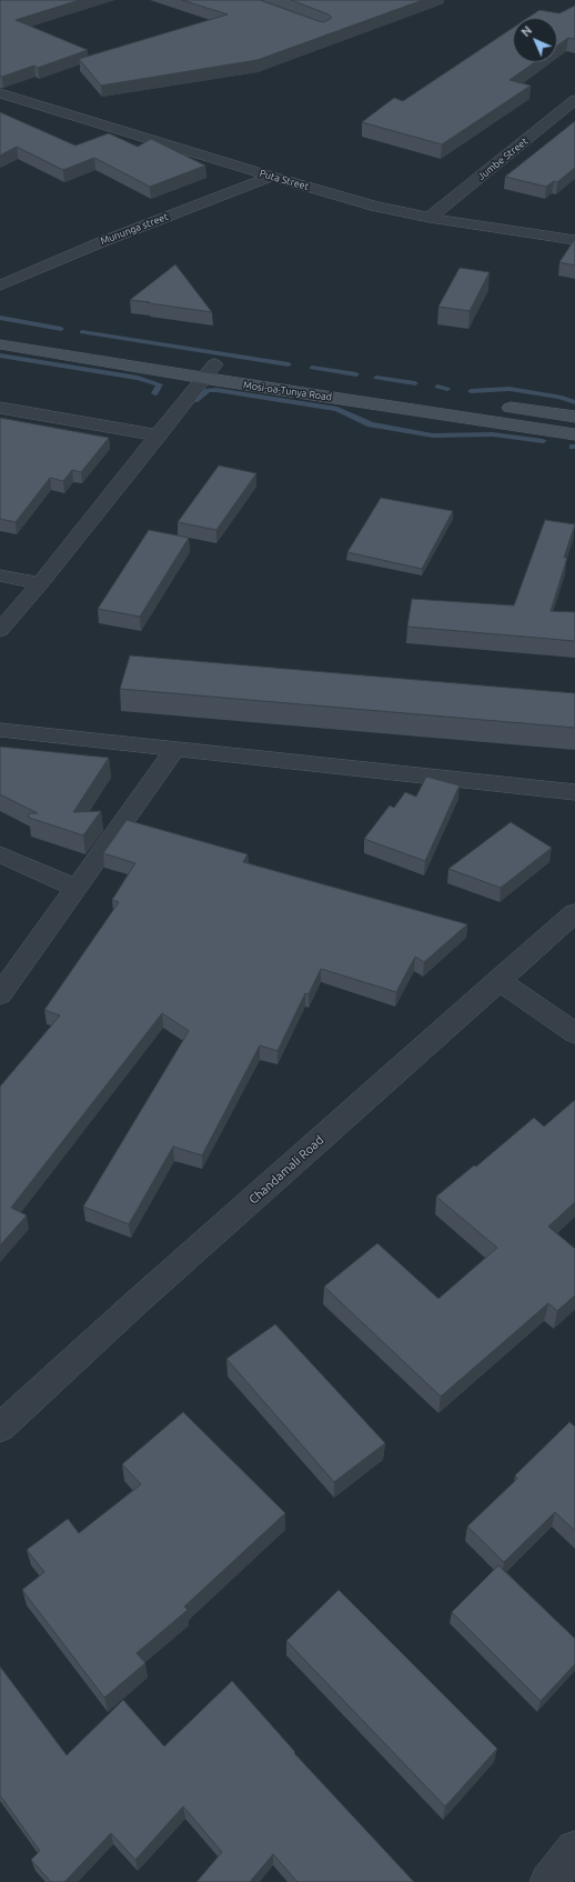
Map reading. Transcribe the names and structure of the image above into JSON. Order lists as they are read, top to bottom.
{
  "streets": {
    "main road": ["Mosi-oa-Tunya Road"],
    "street": [
      "Jumbe Street",
      "Puta Street",
      "Mununga street",
      "Chandamali Road"
    ]
  },
  "crossings": [
    ["Jumbe Street", "Puta Street"],
    ["Puta Street", "Mununga street"]
  ],
  "north": "top left"
}
